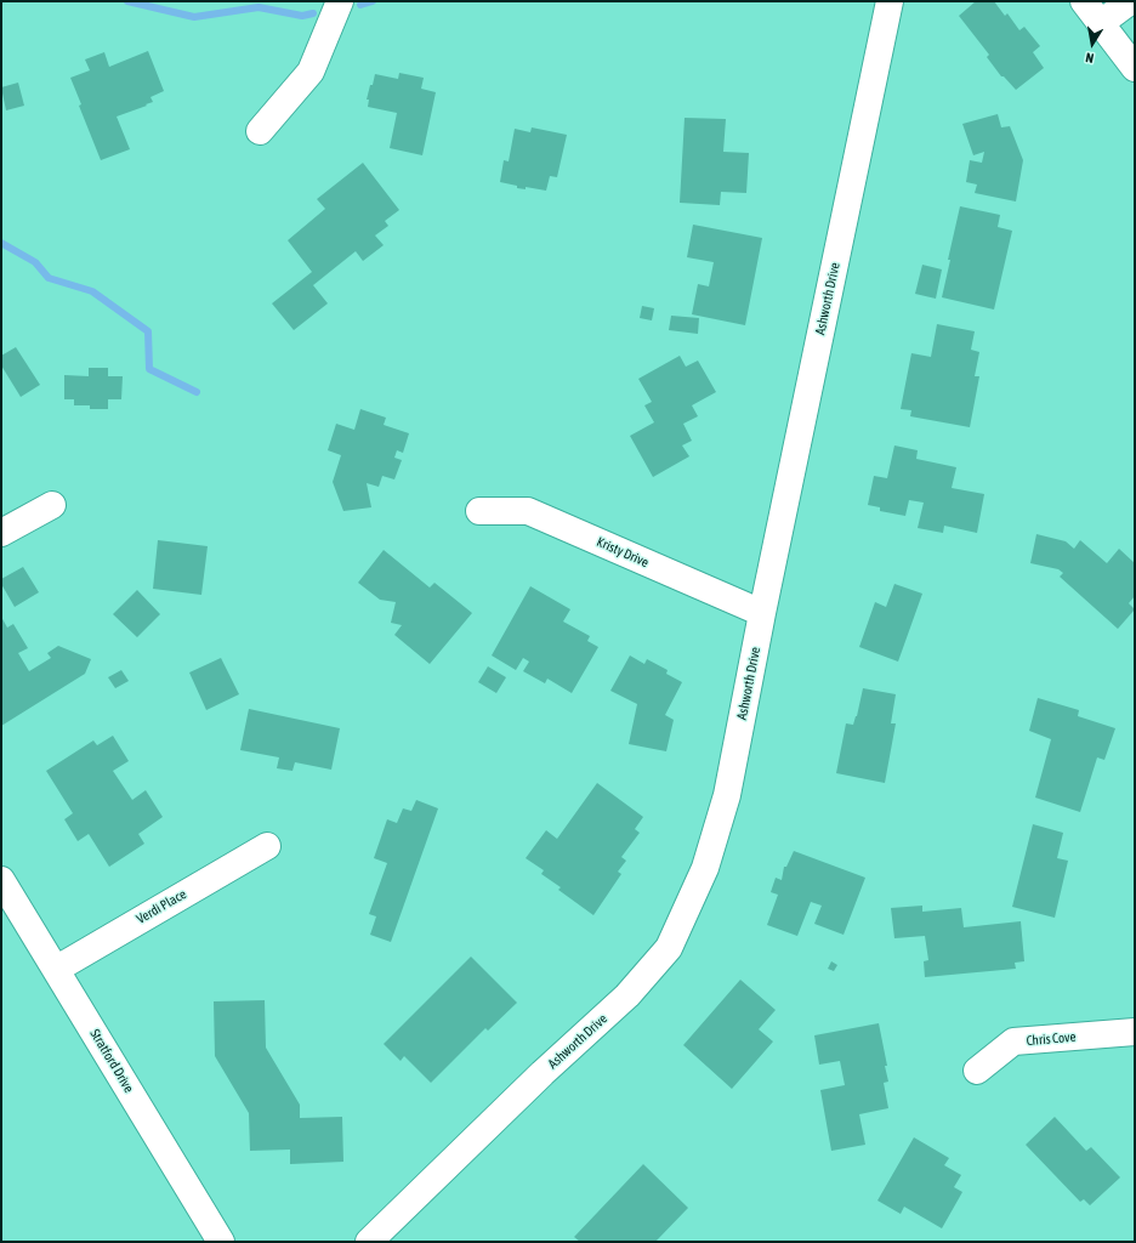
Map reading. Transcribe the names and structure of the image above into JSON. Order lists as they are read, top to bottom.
{
  "streets": {
    "street": [
      "Ashworth Drive",
      "Kristy Drive",
      "Verdi Place",
      "Chris Cove",
      "Stratford Drive"
    ]
  },
  "crossings": [
    ["Ashworth Drive", "Kristy Drive"],
    ["Verdi Place", "Stratford Drive"]
  ],
  "north": "bottom"
}
